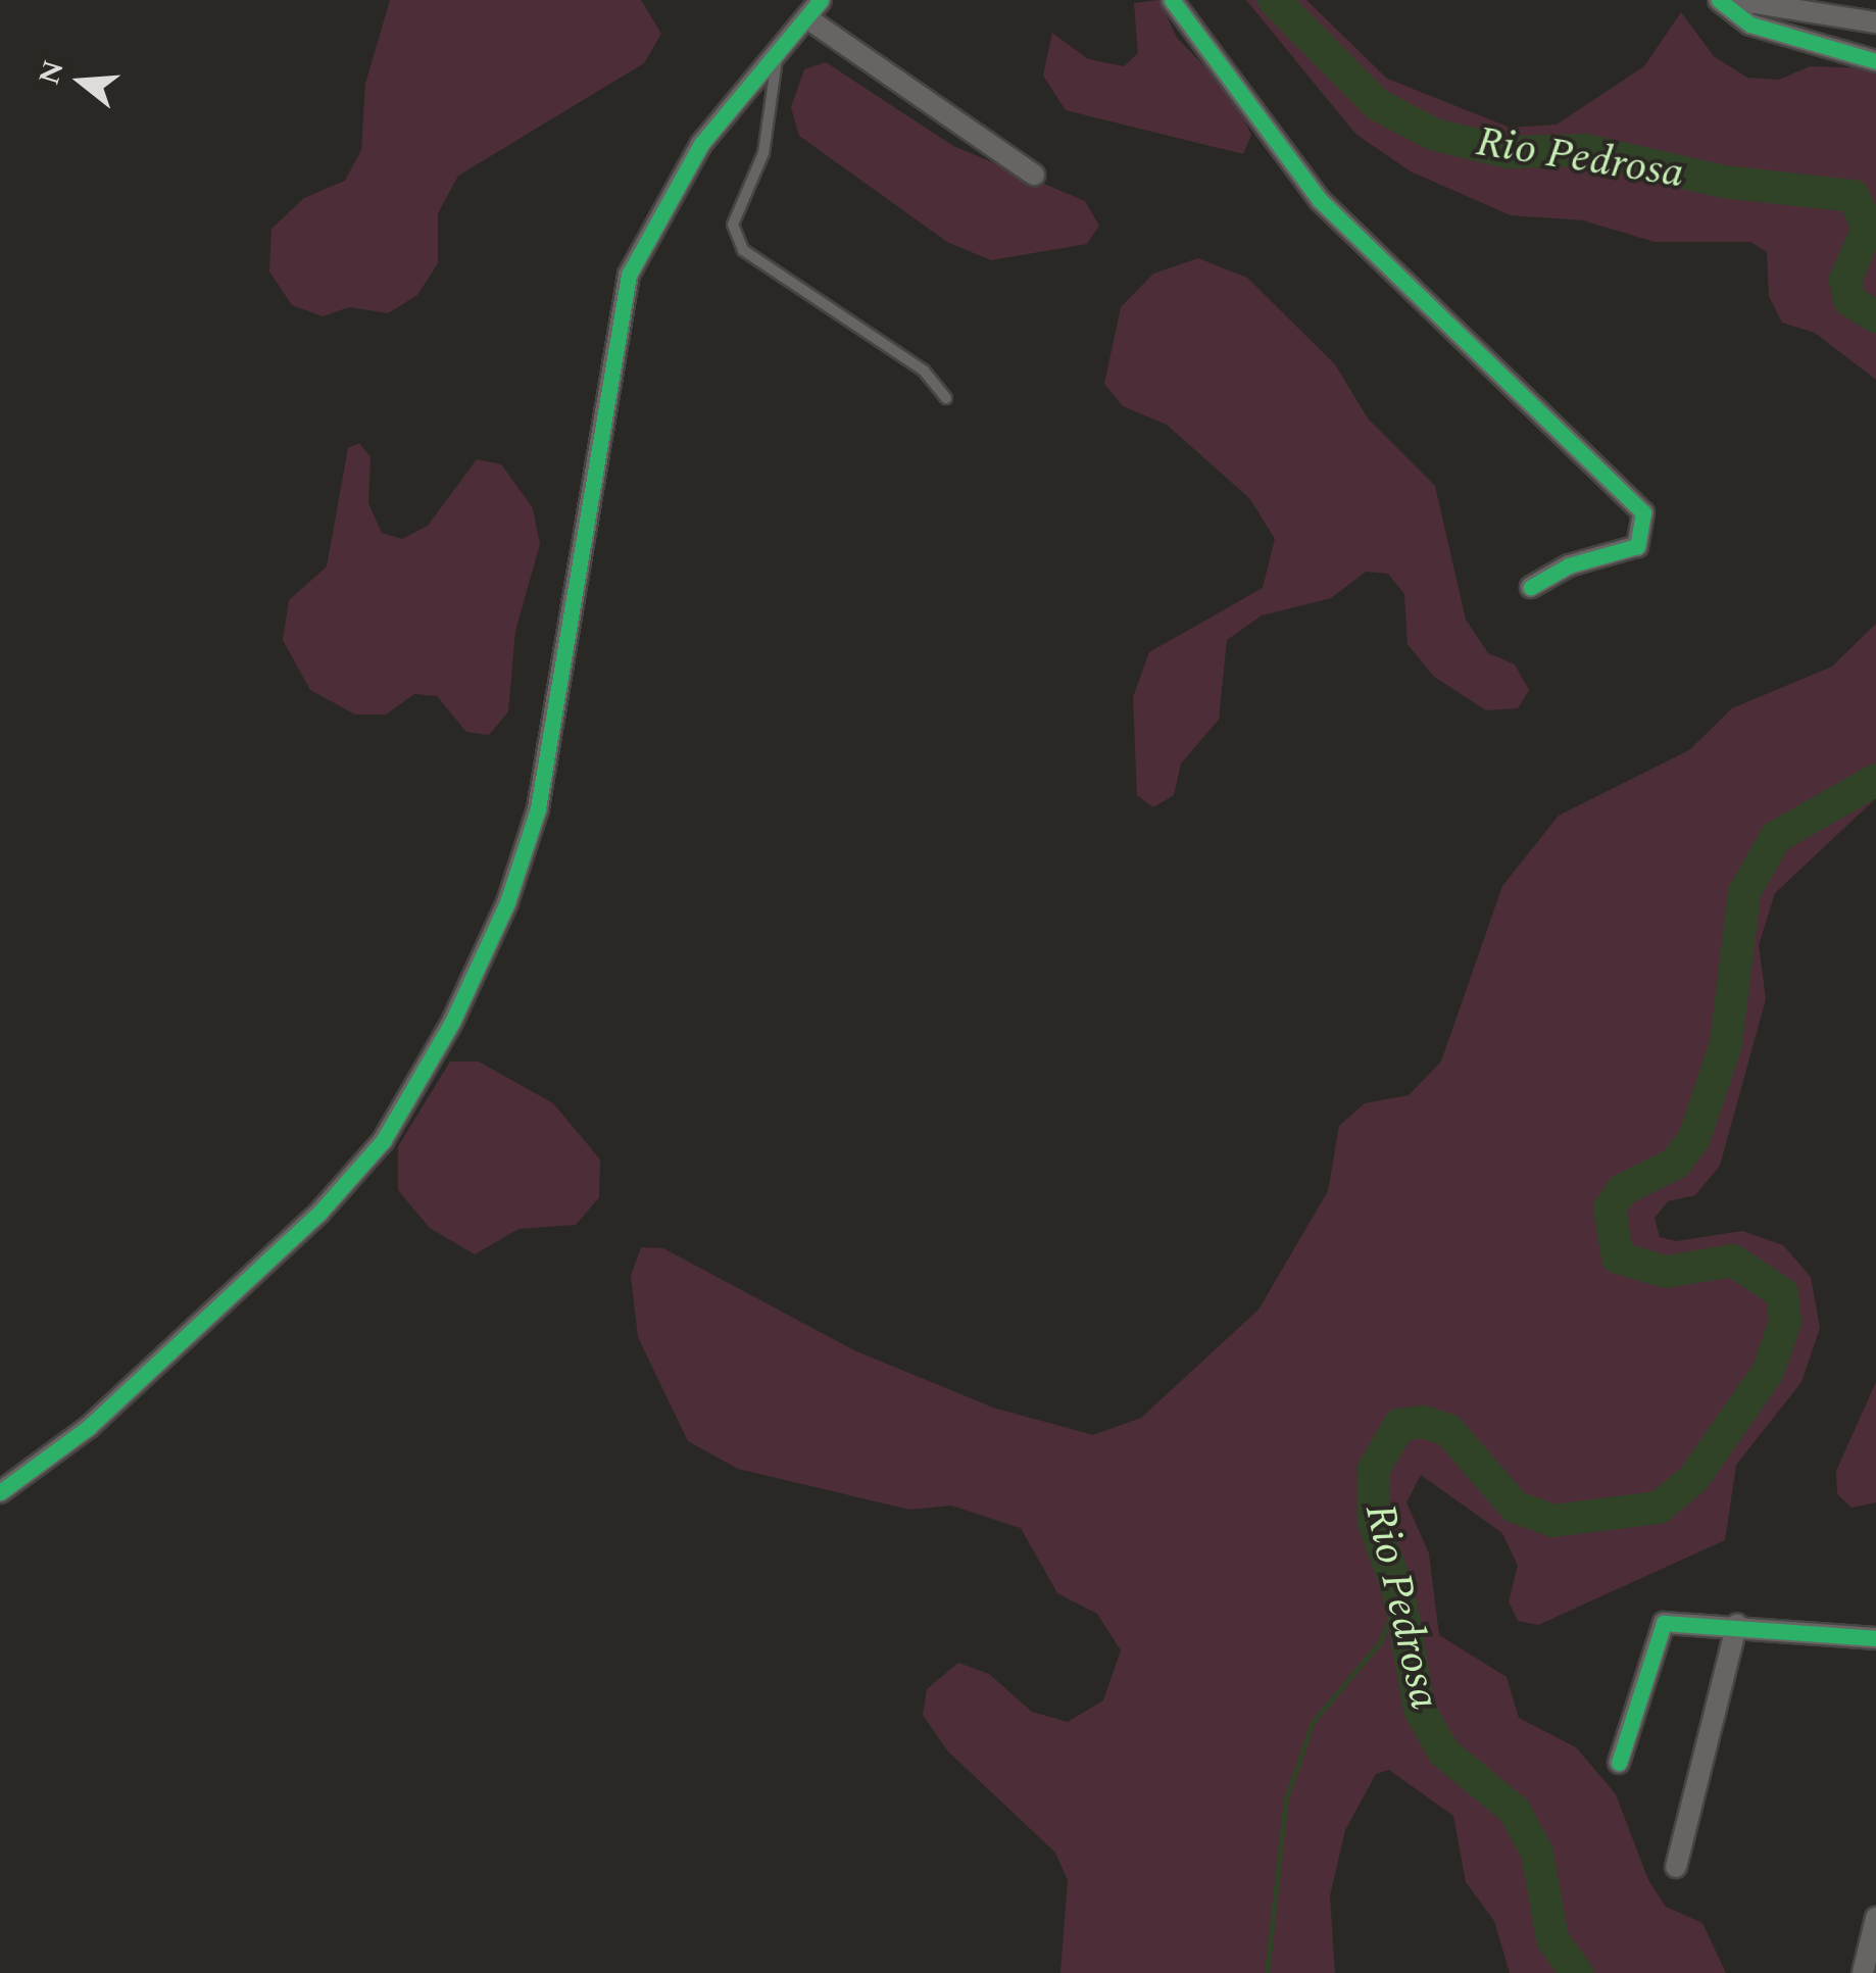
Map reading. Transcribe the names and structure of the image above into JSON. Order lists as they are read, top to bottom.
{
  "water": ["Rio Pedrosa"],
  "north": "left"
}
